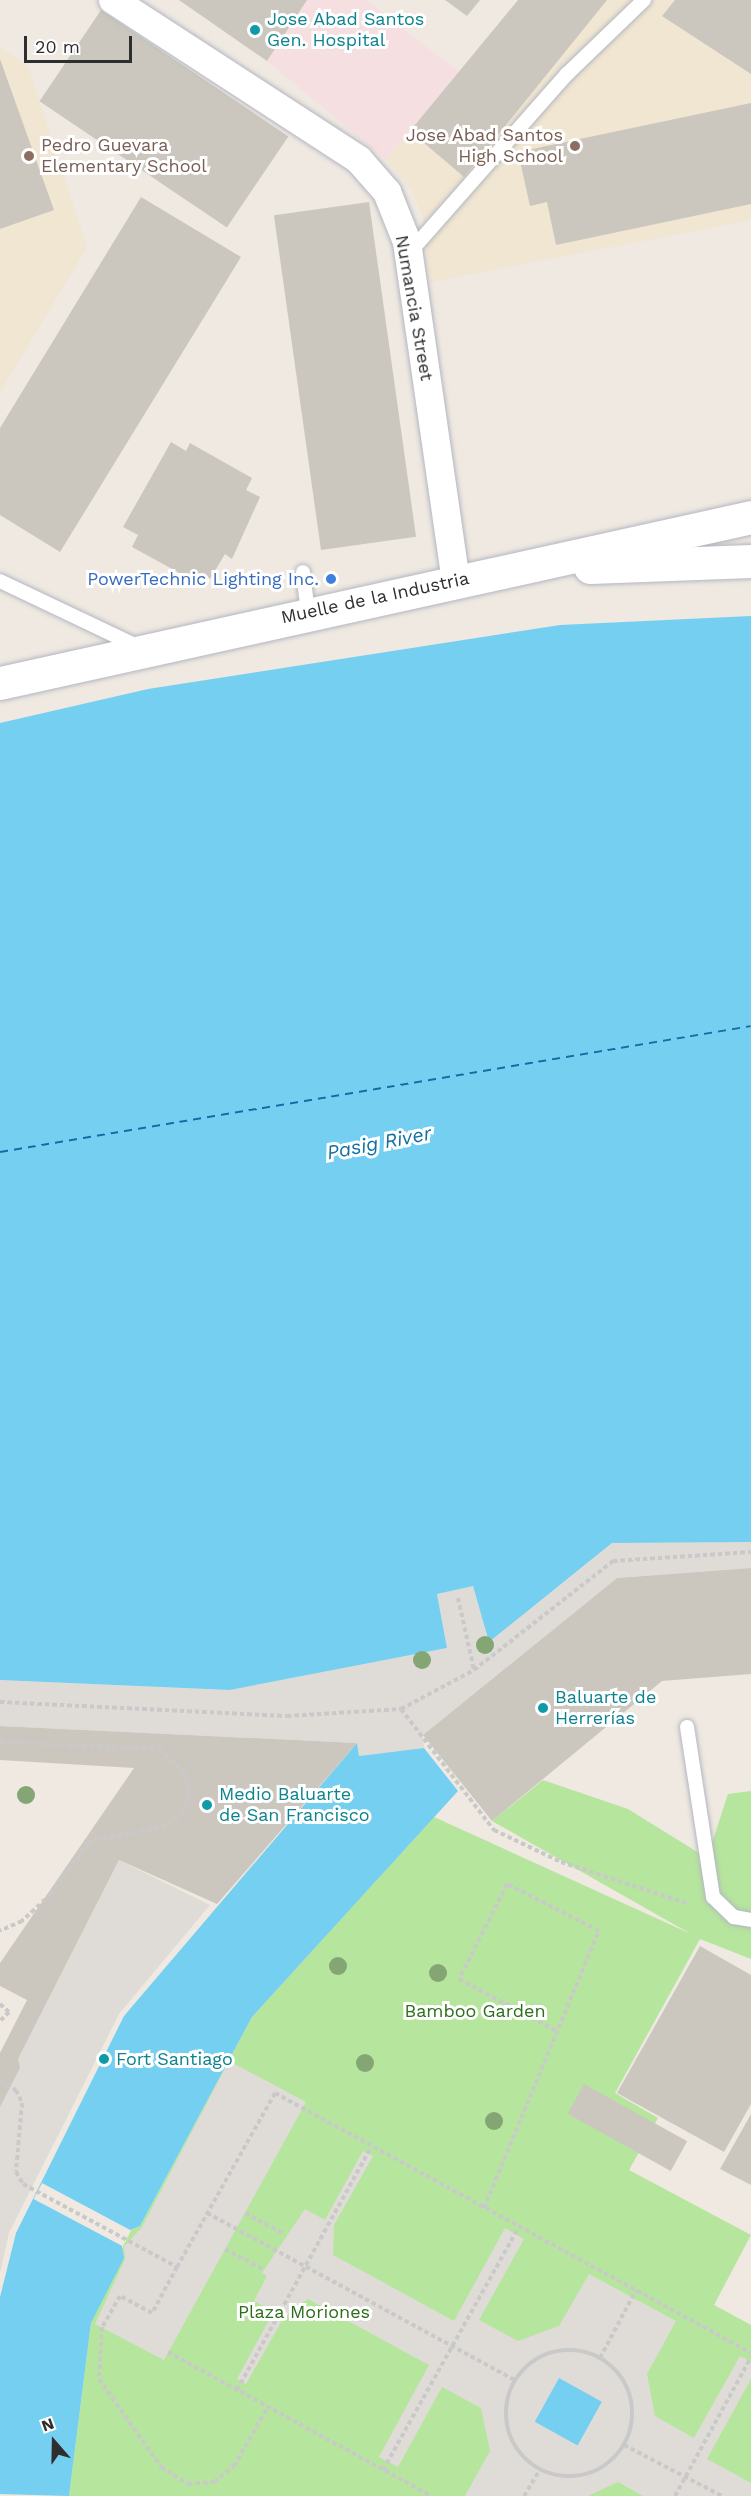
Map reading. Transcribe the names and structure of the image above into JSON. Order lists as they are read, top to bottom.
{
  "streets": {
    "street": ["Numancia Street", "Muelle de la Industria"]
  },
  "crossings": [
    ["Numancia Street", "Muelle de la Industria"]
  ],
  "water": ["Pasig River"],
  "parks": ["Bamboo Garden", "Plaza Moriones"],
  "places": [
    "Jose Abad Santos Gen. Hospital",
    "Jose Abad Santos High School",
    "Pedro Guevara Elementary School",
    "PowerTechnic Lighting Inc.",
    "Baluarte de Herrerías",
    "Medio Baluarte de San Francisco",
    "Fort Santiago"
  ],
  "scale_bar": "20 m",
  "north": "top"
}
